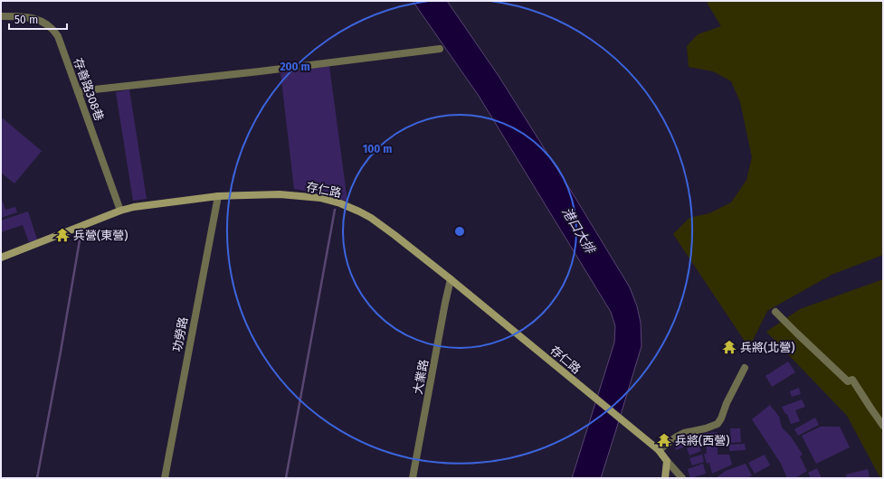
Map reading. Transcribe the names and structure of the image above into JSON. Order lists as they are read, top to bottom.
{
  "streets": {
    "street": [
      "存善路308巷",
      "存仁路",
      "功勞路",
      "大業路"
    ]
  },
  "crossings": [
    ["存善路308巷", "存仁路"],
    ["存仁路", "功勞路"],
    ["存仁路", "大業路"]
  ],
  "water": ["港口大排"],
  "places": {
    "temple": ["兵營(東營)", "兵將(北營)", "兵將(西營)"]
  },
  "scale_bar": "50 m",
  "rings": ["200 m", "100 m"]
}
